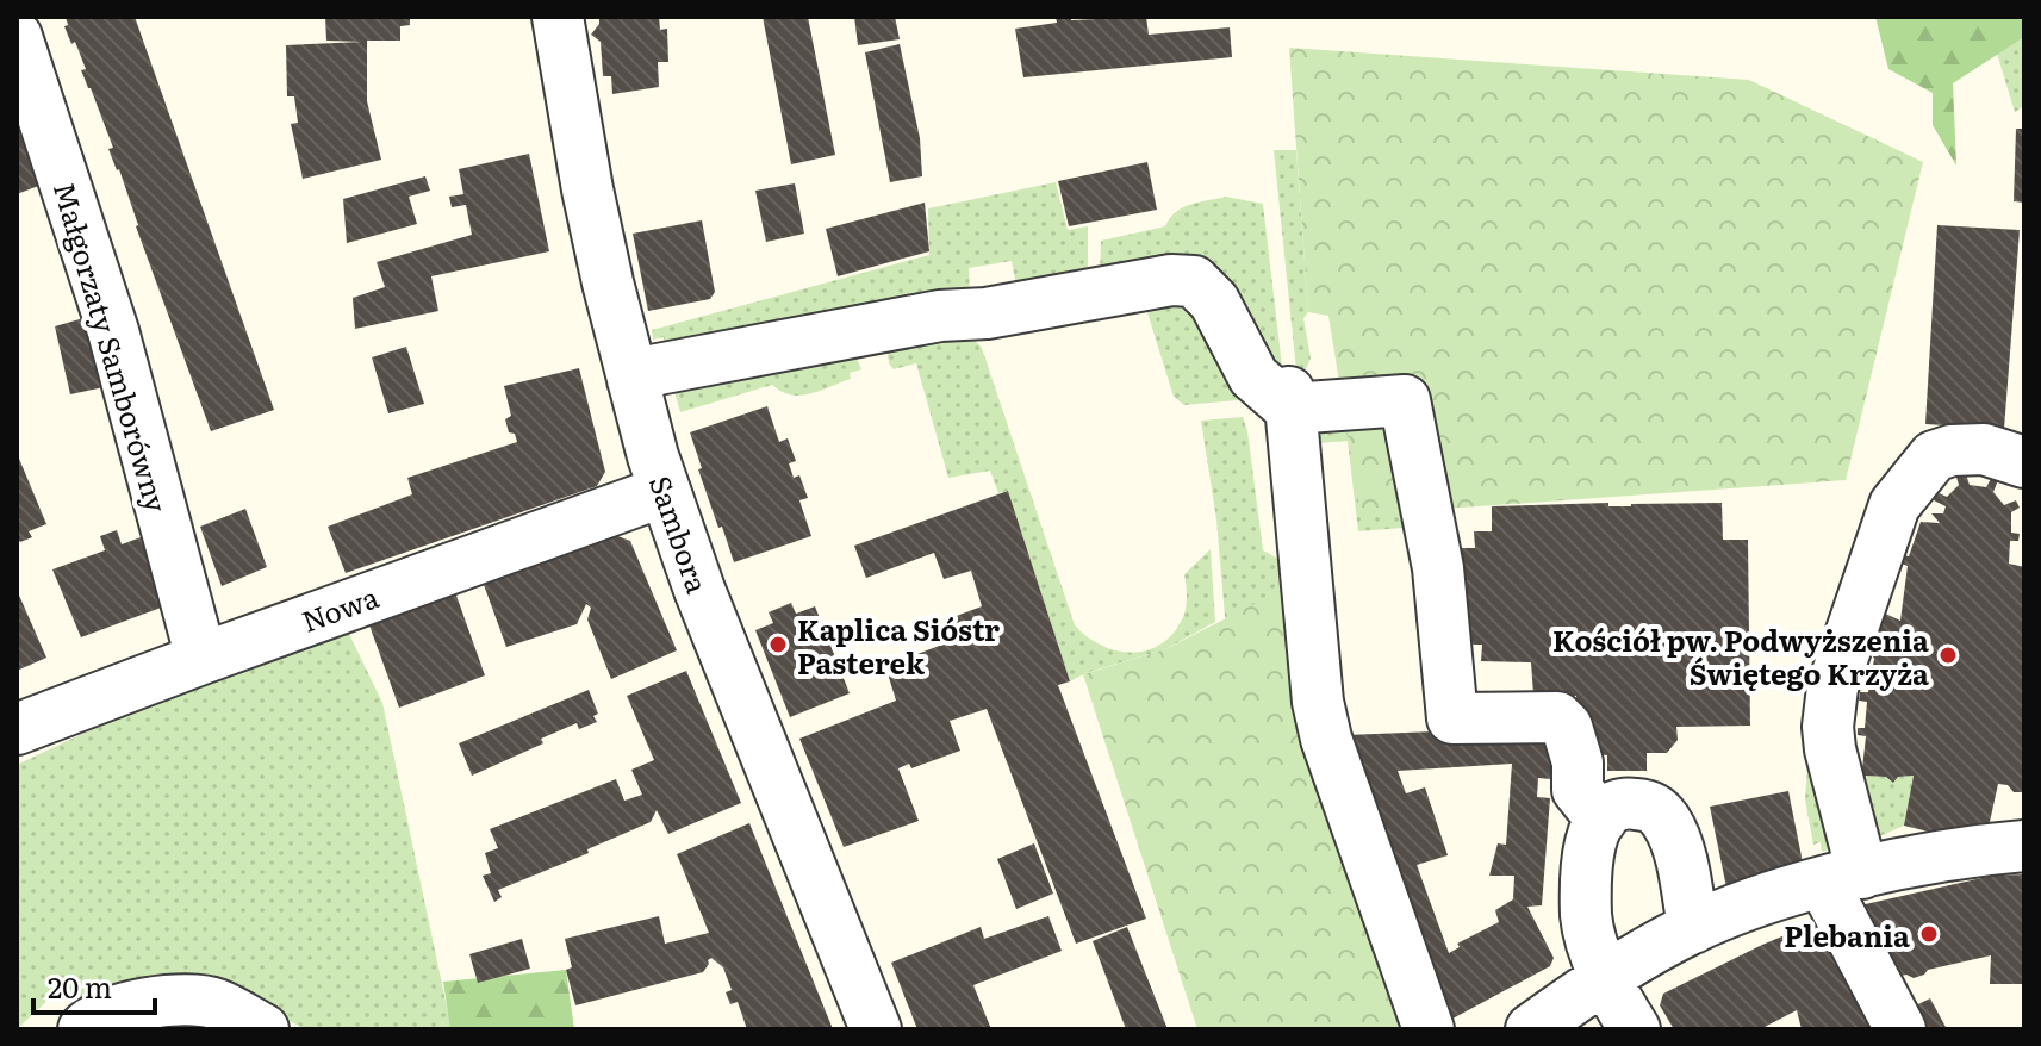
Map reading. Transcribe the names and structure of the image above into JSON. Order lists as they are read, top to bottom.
{
  "streets": {
    "street": ["Małgorzaty Samborówny", "Sambora", "Nowa"]
  },
  "crossings": [
    ["Małgorzaty Samborówny", "Nowa"],
    ["Sambora", "Nowa"]
  ],
  "places": ["Kaplica Sióstr Pasterek", "Kościół pw. Podwyższenia Świętego Krzyża", "Plebania"],
  "scale_bar": "20 m"
}
